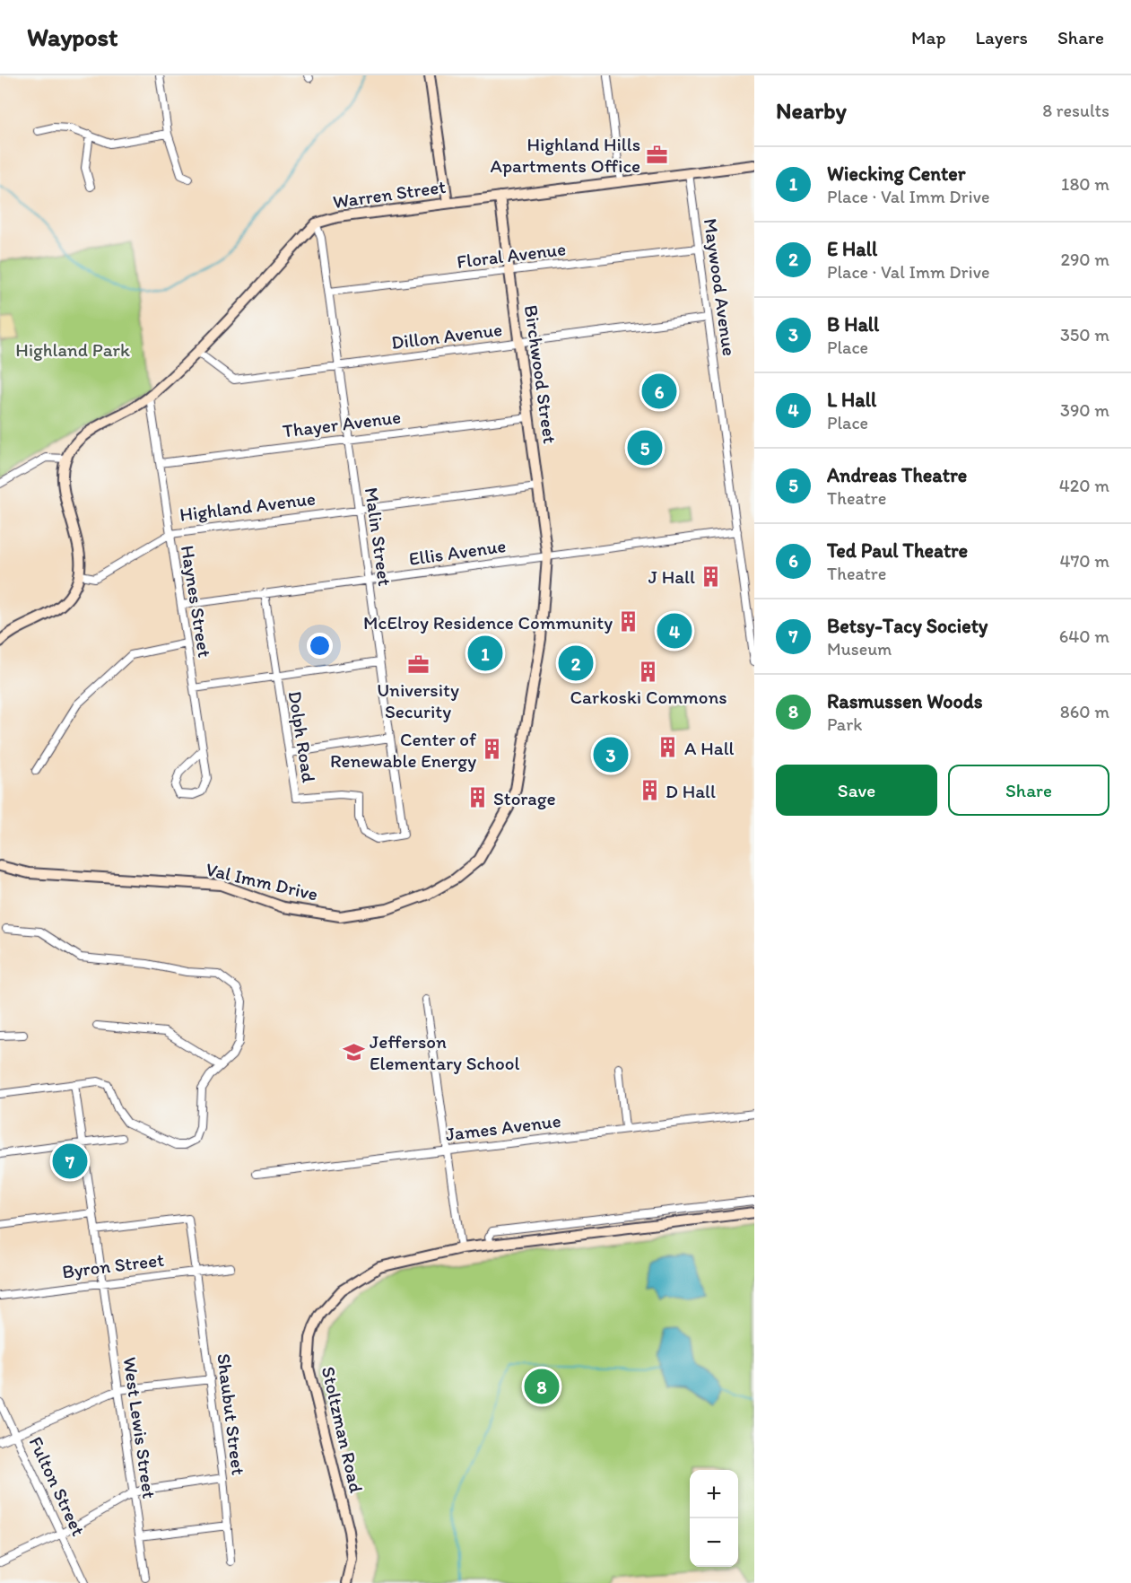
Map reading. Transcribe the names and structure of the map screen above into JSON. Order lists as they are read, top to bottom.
{
  "streets": {
    "street": [
      "Warren Street",
      "Floral Avenue",
      "Maywood Avenue",
      "Dillon Avenue",
      "Birchwood Street",
      "Thayer Avenue",
      "Highland Avenue",
      "Malin Street",
      "Ellis Avenue",
      "Haynes Street",
      "Dolph Road",
      "Val Imm Drive",
      "James Avenue",
      "Byron Street",
      "Shaubut Street",
      "West Lewis Street",
      "Stoltzman Road",
      "Fulton Street"
    ]
  },
  "crossings": [
    ["Warren Street", "Maywood Avenue"],
    ["Warren Street", "Dillon Avenue"],
    ["Warren Street", "Birchwood Street"],
    ["Warren Street", "Malin Street"],
    ["Warren Street", "Haynes Street"],
    ["Floral Avenue", "Maywood Avenue"],
    ["Floral Avenue", "Birchwood Street"],
    ["Floral Avenue", "Malin Street"],
    ["Maywood Avenue", "Dillon Avenue"],
    ["Maywood Avenue", "Ellis Avenue"],
    ["Dillon Avenue", "Birchwood Street"],
    ["Dillon Avenue", "Malin Street"],
    ["Birchwood Street", "Thayer Avenue"],
    ["Birchwood Street", "Highland Avenue"],
    ["Birchwood Street", "Ellis Avenue"],
    ["Birchwood Street", "Val Imm Drive"],
    ["Thayer Avenue", "Malin Street"],
    ["Thayer Avenue", "Haynes Street"],
    ["Highland Avenue", "Malin Street"],
    ["Highland Avenue", "Haynes Street"],
    ["Malin Street", "Ellis Avenue"],
    ["Malin Street", "Dolph Road"],
    ["Ellis Avenue", "Haynes Street"],
    ["Ellis Avenue", "Dolph Road"],
    ["Ellis Avenue", "Val Imm Drive"],
    ["Byron Street", "Shaubut Street"],
    ["Byron Street", "West Lewis Street"],
    ["Shaubut Street", "West Lewis Street"]
  ],
  "parks": ["Highland Park"],
  "places": {
    "office": ["Highland Hills Apartments Office", "University Security"],
    "building": [
      "J Hall",
      "McElroy Residence Community",
      "Carkoski Commons",
      "A Hall",
      "Center of Renewable Energy",
      "D Hall",
      "Storage"
    ],
    "school or university": ["Jefferson Elementary School"]
  },
  "page": {
    "header": "Waypost",
    "nav": ["Map", "Layers", "Share"],
    "heading": ["Nearby", "8 results"],
    "list": [
      {
        "mark": "1",
        "name": "Wiecking Center",
        "note": "Place · Val Imm Drive",
        "value": "180 m"
      },
      {
        "mark": "2",
        "name": "E Hall",
        "note": "Place · Val Imm Drive",
        "value": "290 m"
      },
      {
        "mark": "3",
        "name": "B Hall",
        "note": "Place",
        "value": "350 m"
      },
      {
        "mark": "4",
        "name": "L Hall",
        "note": "Place",
        "value": "390 m"
      },
      {
        "mark": "5",
        "name": "Andreas Theatre",
        "note": "Theatre",
        "value": "420 m"
      },
      {
        "mark": "6",
        "name": "Ted Paul Theatre",
        "note": "Theatre",
        "value": "470 m"
      },
      {
        "mark": "7",
        "name": "Betsy-Tacy Society",
        "note": "Museum",
        "value": "640 m"
      },
      {
        "mark": "8",
        "name": "Rasmussen Woods",
        "note": "Park",
        "value": "860 m"
      }
    ],
    "pins": [
      "6",
      "5",
      "4",
      "1",
      "2",
      "3",
      "7",
      "8"
    ],
    "buttons": ["Save", "Share"],
    "map_buttons": ["+", "−"]
  }
}
